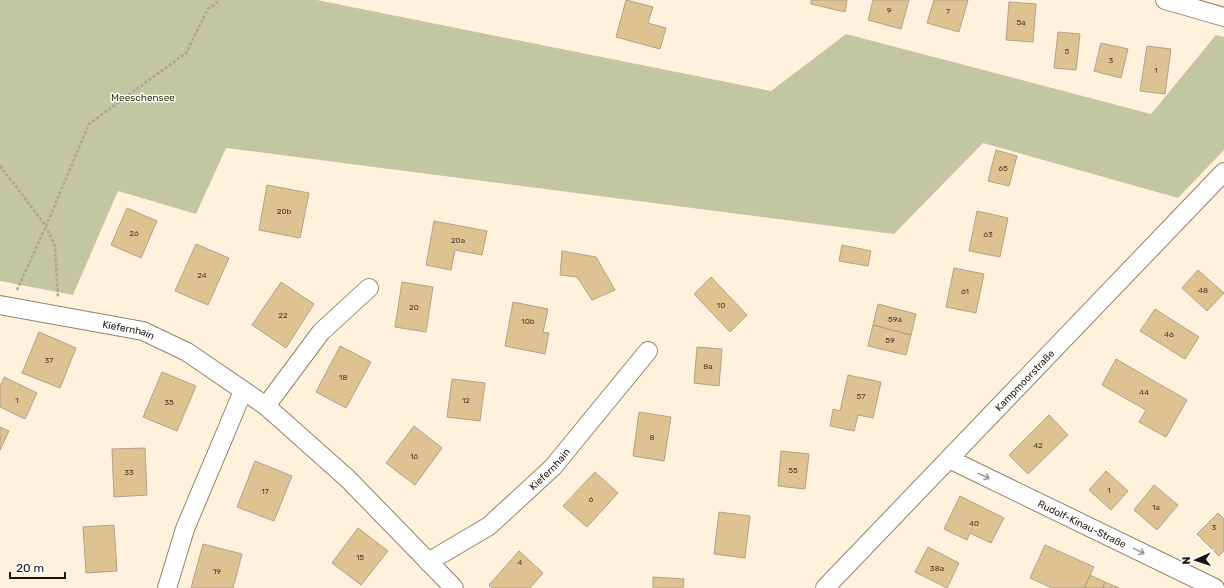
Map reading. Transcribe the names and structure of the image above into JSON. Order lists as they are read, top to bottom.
{
  "streets": {
    "street": ["Kiefernhain", "Kampmoorstraße", "Rudolf-Kinau-Straße"]
  },
  "crossings": [
    ["Kampmoorstraße", "Rudolf-Kinau-Straße"]
  ],
  "one_way": ["Rudolf-Kinau-Straße"],
  "parks": ["Meeschensee"],
  "house_numbers": [
    "9",
    "7",
    "5a",
    "5",
    "3",
    "1",
    "65",
    "20b",
    "26",
    "63",
    "20a",
    "24",
    "48",
    "61",
    "10",
    "20",
    "22",
    "59a",
    "10b",
    "46",
    "59",
    "37",
    "8a",
    "18",
    "44",
    "57",
    "1",
    "12",
    "35",
    "8",
    "42",
    "16",
    "55",
    "33",
    "1",
    "17",
    "6",
    "1a",
    "40",
    "3",
    "15",
    "4",
    "38a",
    "19"
  ],
  "scale_bar": "20 m",
  "north": "left"
}
